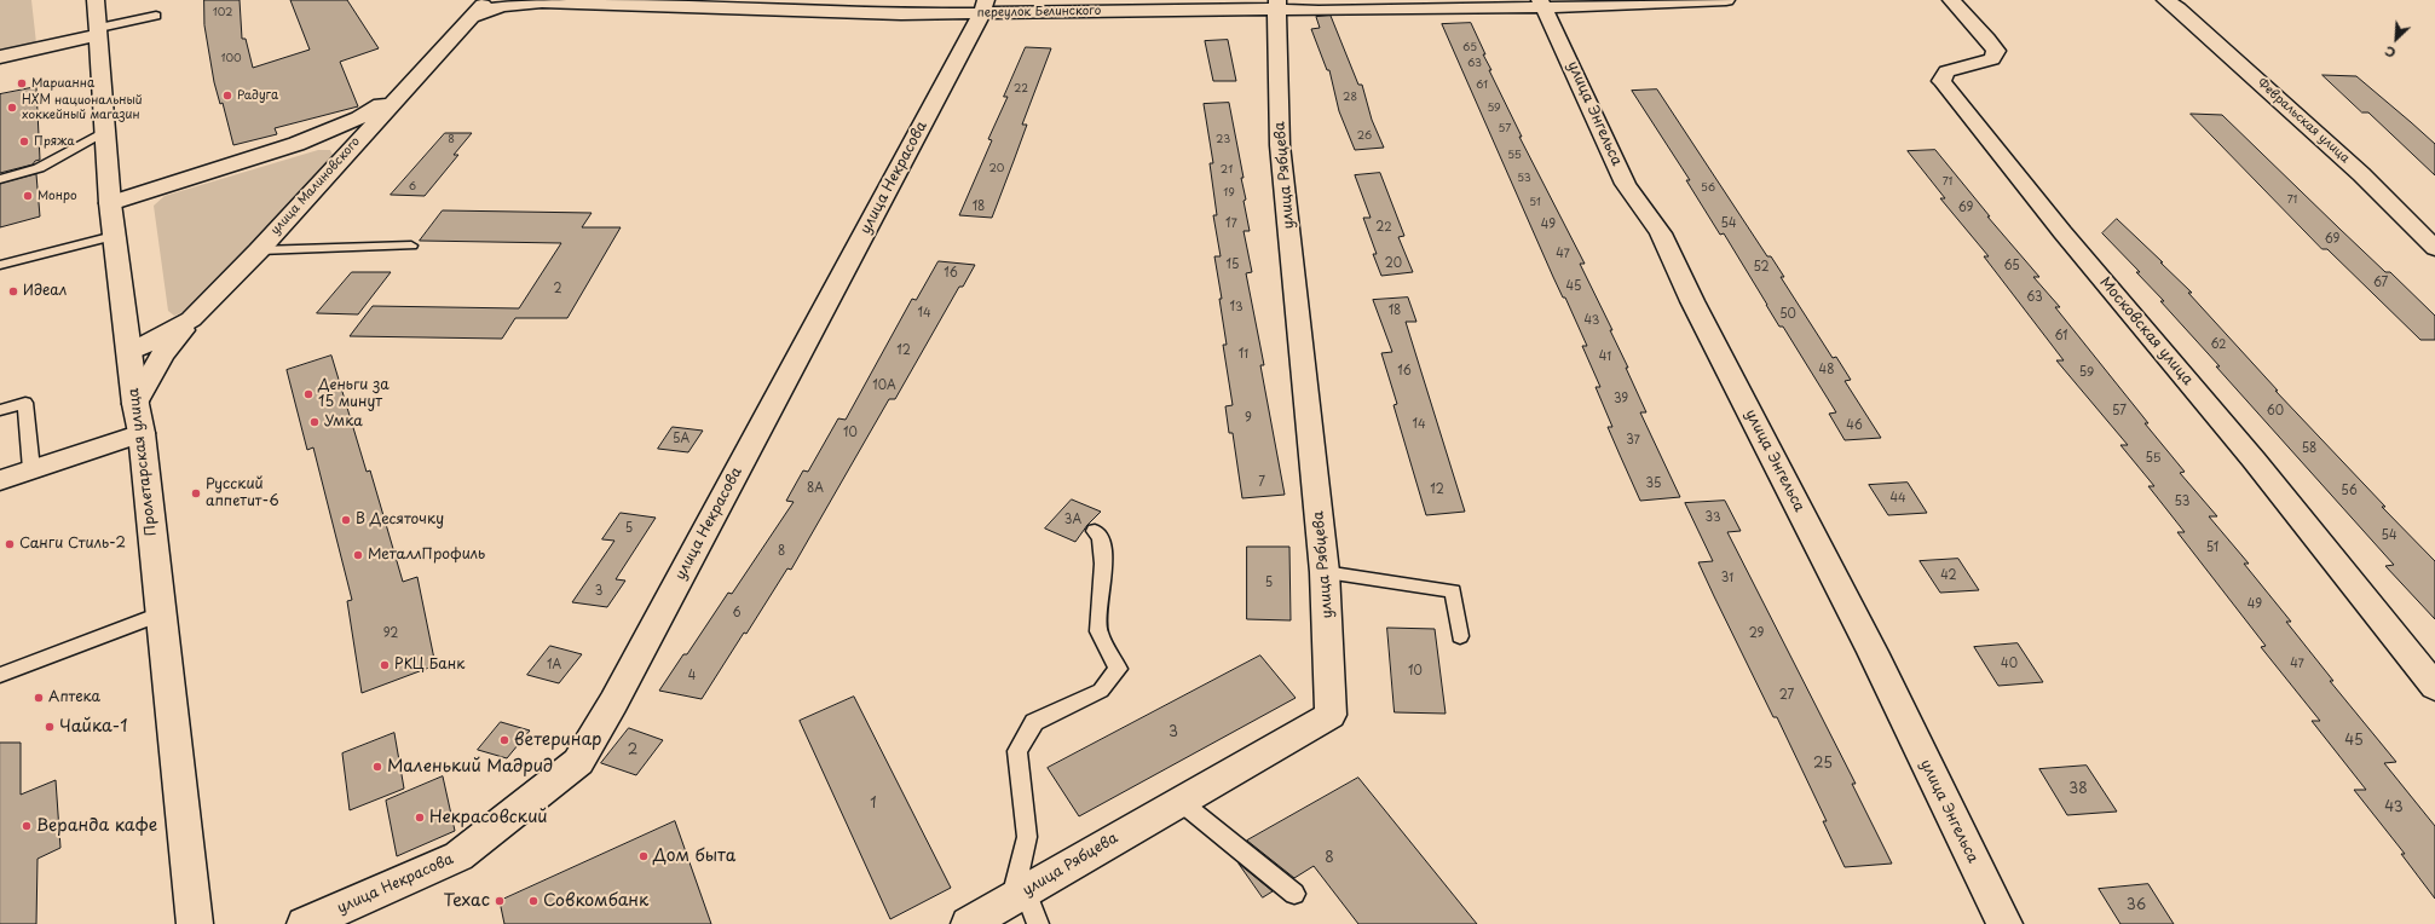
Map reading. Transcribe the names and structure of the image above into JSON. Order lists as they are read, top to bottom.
{
  "streets": {
    "street": [
      "переулок Белинского",
      "улица Энгельса",
      "Февральская улица",
      "улица Рябцева",
      "улица Некрасова",
      "улица Малиновского",
      "Московская улица",
      "Пролетарская улица"
    ]
  },
  "crossings": [
    ["переулок Белинского", "улица Энгельса"],
    ["переулок Белинского", "улица Рябцева"],
    ["переулок Белинского", "улица Некрасова"],
    ["переулок Белинского", "улица Малиновского"],
    ["улица Малиновского", "Пролетарская улица"]
  ],
  "places": [
    "Марианна",
    "Радуга",
    "НХМ национальный хоккейный магазин",
    "Пряжа",
    "Монро",
    "Идеал",
    "Деньги за 15 минут",
    "Умка",
    "Русский аппетит-6",
    "В Десяточку",
    "Санги Стиль-2",
    "МеталлПрофиль",
    "РКЦ Банк",
    "Аптека",
    "Чайка-1",
    "ветеринар",
    "Маленький Мадрид",
    "Некрасовский",
    "Веранда кафе",
    "Дом быта",
    "Техас",
    "Совкомбанк"
  ],
  "house_numbers": [
    "102",
    "65",
    "100",
    "63",
    "61",
    "22",
    "28",
    "59",
    "57",
    "26",
    "8",
    "23",
    "55",
    "20",
    "21",
    "53",
    "71",
    "6",
    "56",
    "19",
    "71",
    "51",
    "18",
    "69",
    "17",
    "54",
    "49",
    "22",
    "69",
    "47",
    "20",
    "15",
    "65",
    "52",
    "16",
    "67",
    "45",
    "2",
    "63",
    "13",
    "18",
    "14",
    "50",
    "43",
    "61",
    "62",
    "12",
    "11",
    "41",
    "48",
    "16",
    "59",
    "10А",
    "39",
    "57",
    "60",
    "9",
    "14",
    "46",
    "10",
    "5А",
    "37",
    "58",
    "55",
    "7",
    "35",
    "8А",
    "12",
    "56",
    "44",
    "53",
    "33",
    "3А",
    "5",
    "54",
    "51",
    "8",
    "42",
    "31",
    "5",
    "3",
    "49",
    "6",
    "92",
    "29",
    "40",
    "47",
    "1А",
    "10",
    "4",
    "27",
    "3",
    "45",
    "2",
    "25",
    "38",
    "1",
    "43",
    "8",
    "36"
  ],
  "north": "bottom left"
}
